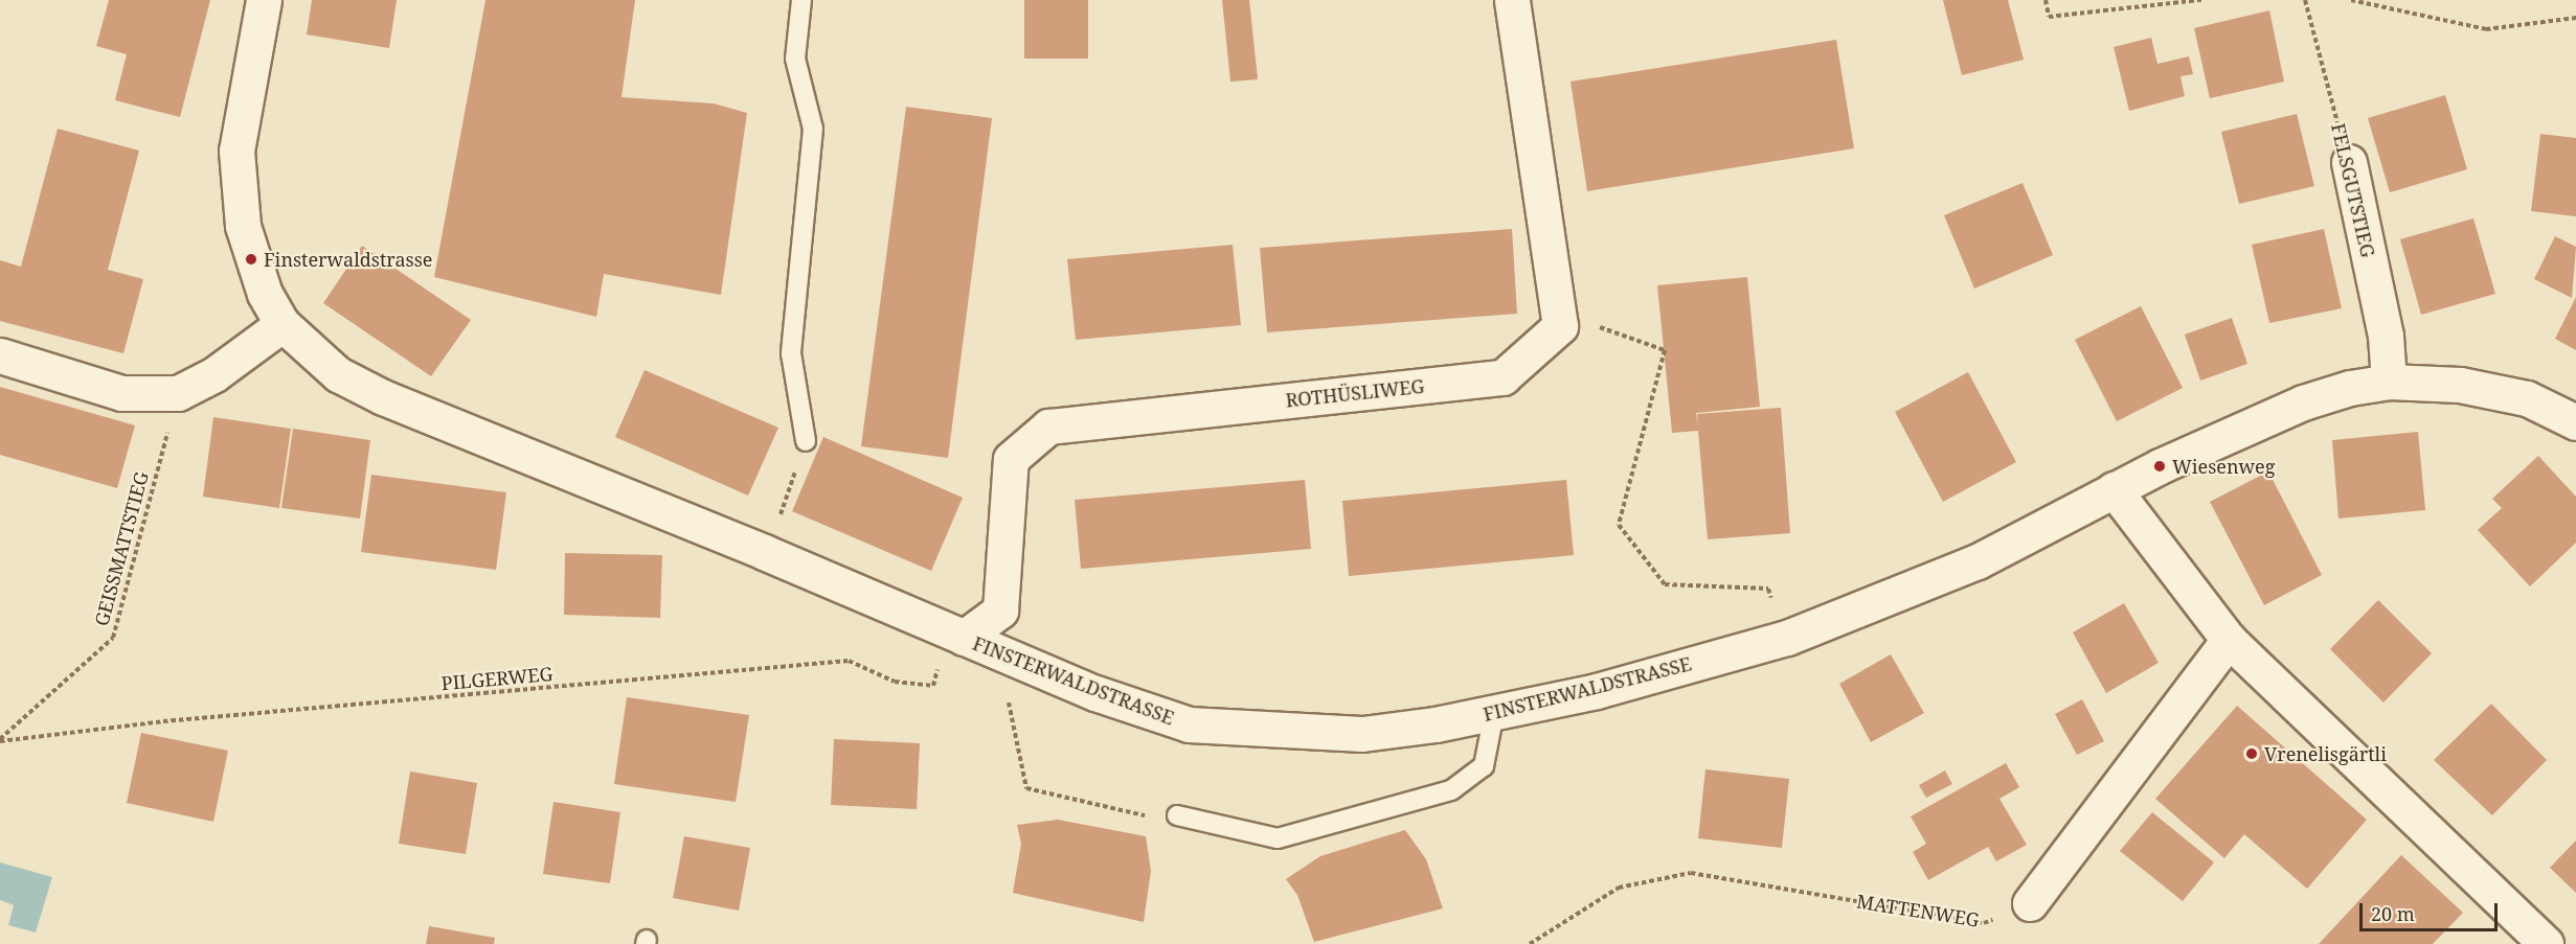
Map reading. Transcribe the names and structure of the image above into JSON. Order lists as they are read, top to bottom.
{
  "streets": {
    "street": ["FELSGUTSTIEG", "ROTHÜSLIWEG", "FINSTERWALDSTRASSE"],
    "path": ["GEISSMATTSTIEG", "PILGERWEG", "MATTENWEG"]
  },
  "crossings": [
    ["FELSGUTSTIEG", "FINSTERWALDSTRASSE"],
    ["ROTHÜSLIWEG", "PILGERWEG"],
    ["ROTHÜSLIWEG", "FINSTERWALDSTRASSE"],
    ["GEISSMATTSTIEG", "PILGERWEG"],
    ["PILGERWEG", "FINSTERWALDSTRASSE"]
  ],
  "places": ["Finsterwaldstrasse", "Wiesenweg", "Vrenelisgärtli"],
  "scale_bar": "20 m"
}
